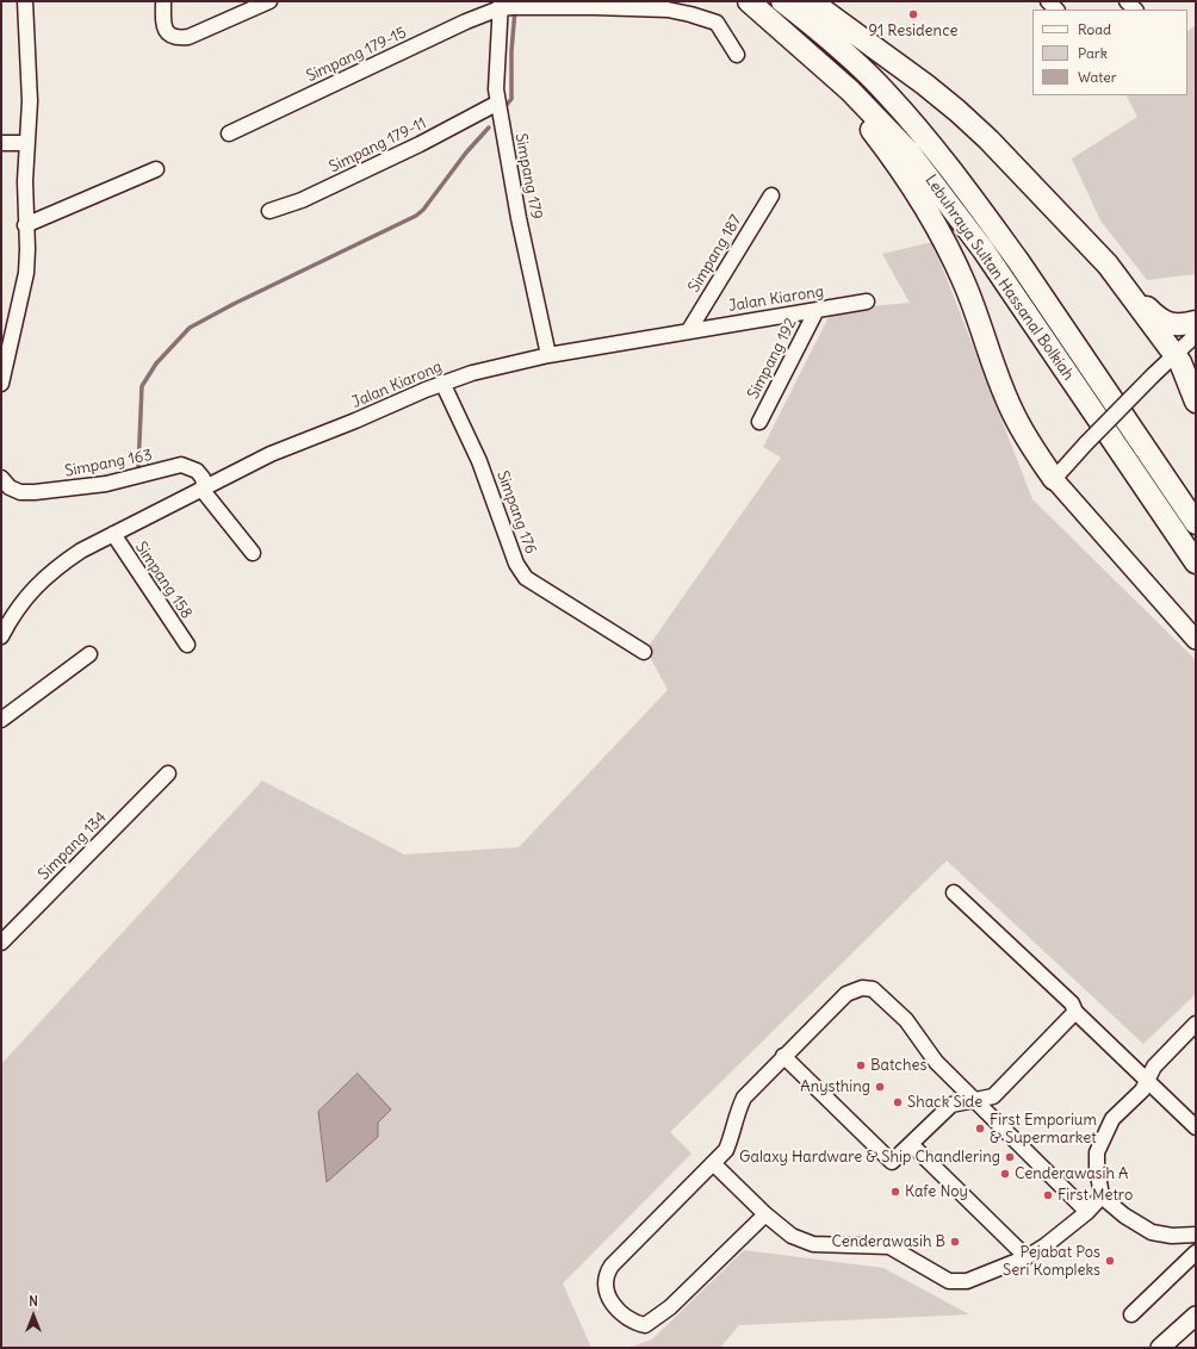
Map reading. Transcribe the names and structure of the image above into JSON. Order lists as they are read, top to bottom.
{
  "streets": {
    "highway": ["Lebuhraya Sultan Hassanal Bolkiah"],
    "street": [
      "Simpang 179-15",
      "Simpang 179-11",
      "Simpang 179",
      "Simpang 187",
      "Jalan Kiarong",
      "Simpang 192",
      "Simpang 163",
      "Simpang 176",
      "Simpang 158",
      "Simpang 134"
    ]
  },
  "crossings": [
    ["Simpang 179-15", "Simpang 179"],
    ["Simpang 179-11", "Simpang 179"],
    ["Simpang 179", "Jalan Kiarong"],
    ["Simpang 187", "Jalan Kiarong"],
    ["Jalan Kiarong", "Simpang 192"],
    ["Jalan Kiarong", "Simpang 163"],
    ["Jalan Kiarong", "Simpang 176"],
    ["Jalan Kiarong", "Simpang 158"]
  ],
  "places": [
    "91 Residence",
    "Batches",
    "Anysthing",
    "Shack Side",
    "First Emporium & Supermarket",
    "Galaxy Hardware & Ship Chandlering",
    "Cenderawasih A",
    "Kafe Noy",
    "First Metro",
    "Cenderawasih B",
    "Pejabat Pos Seri Kompleks"
  ],
  "legend": ["Road", "Park", "Water"],
  "north": "top"
}
